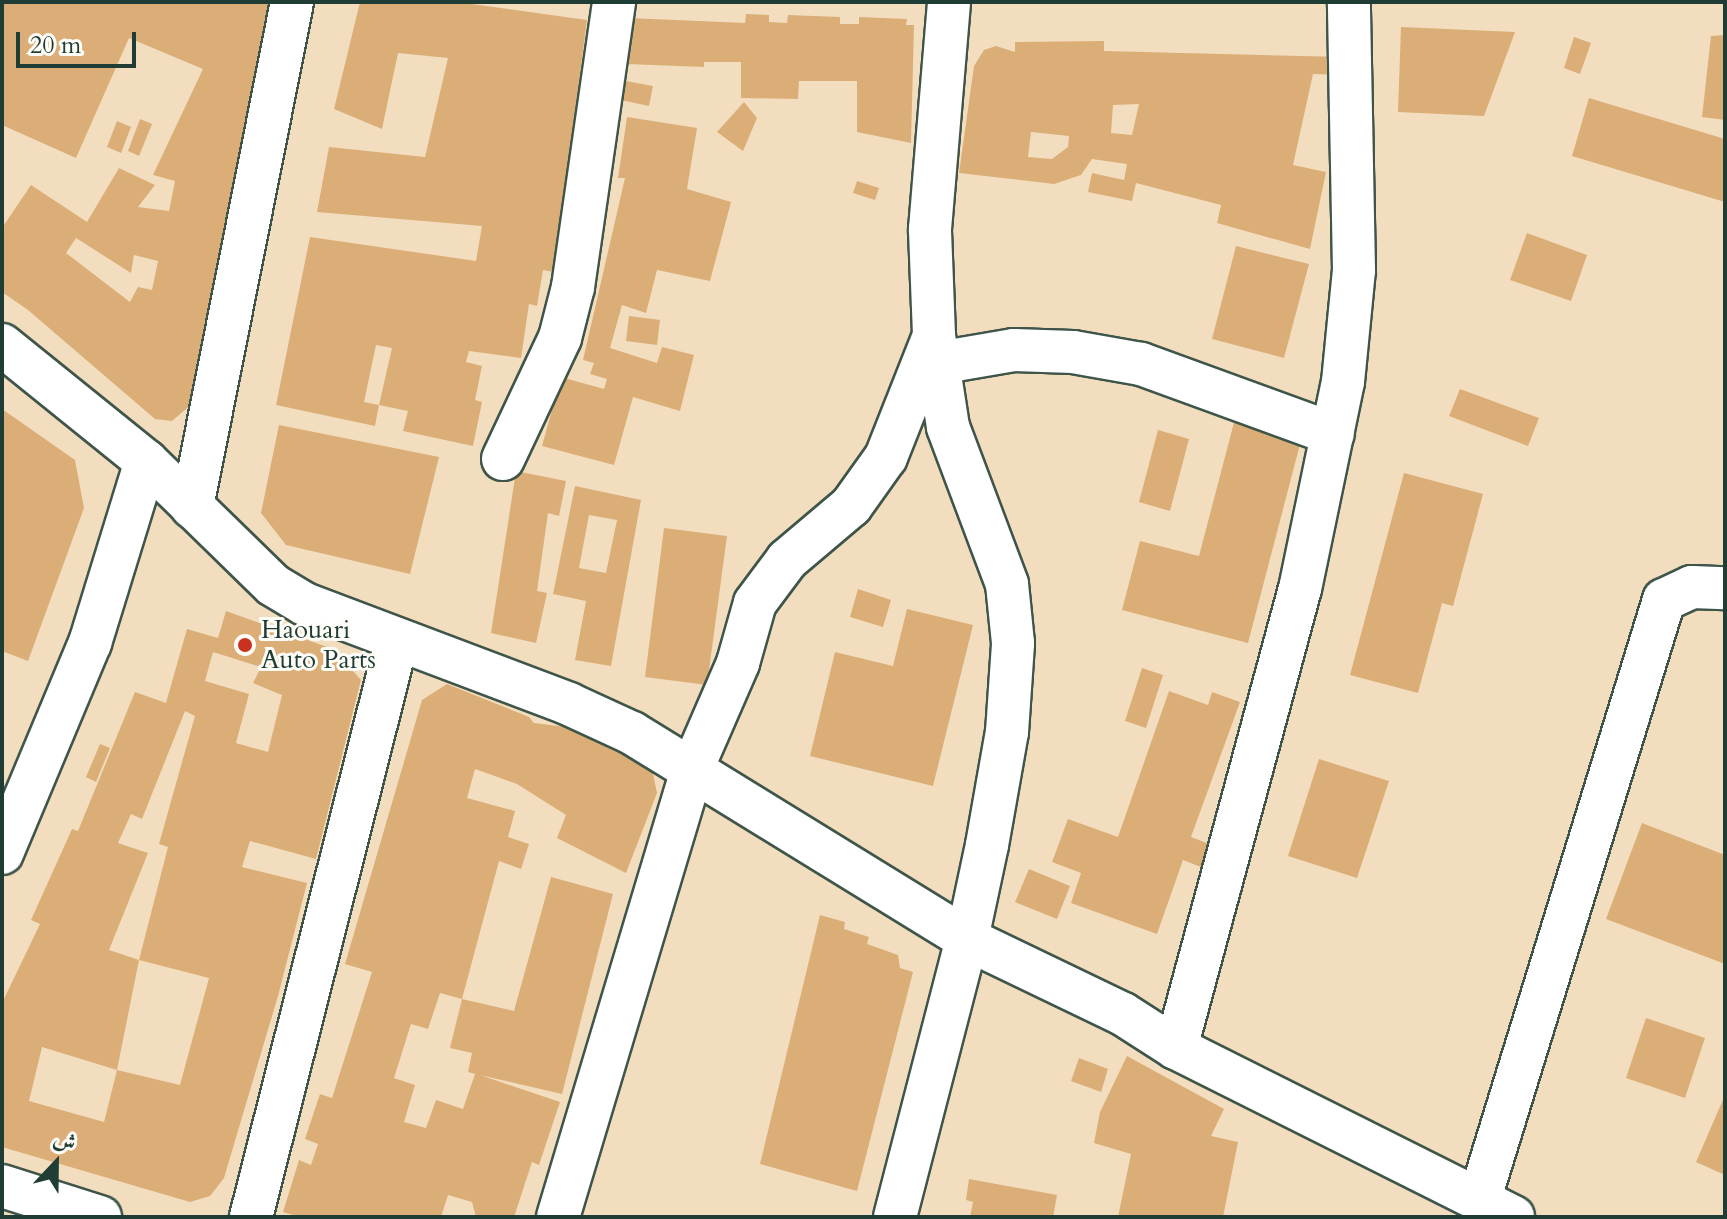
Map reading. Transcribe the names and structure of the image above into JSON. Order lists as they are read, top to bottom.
{
  "places": ["Haouari Auto Parts"],
  "scale_bar": "20 m",
  "north": "top"
}
